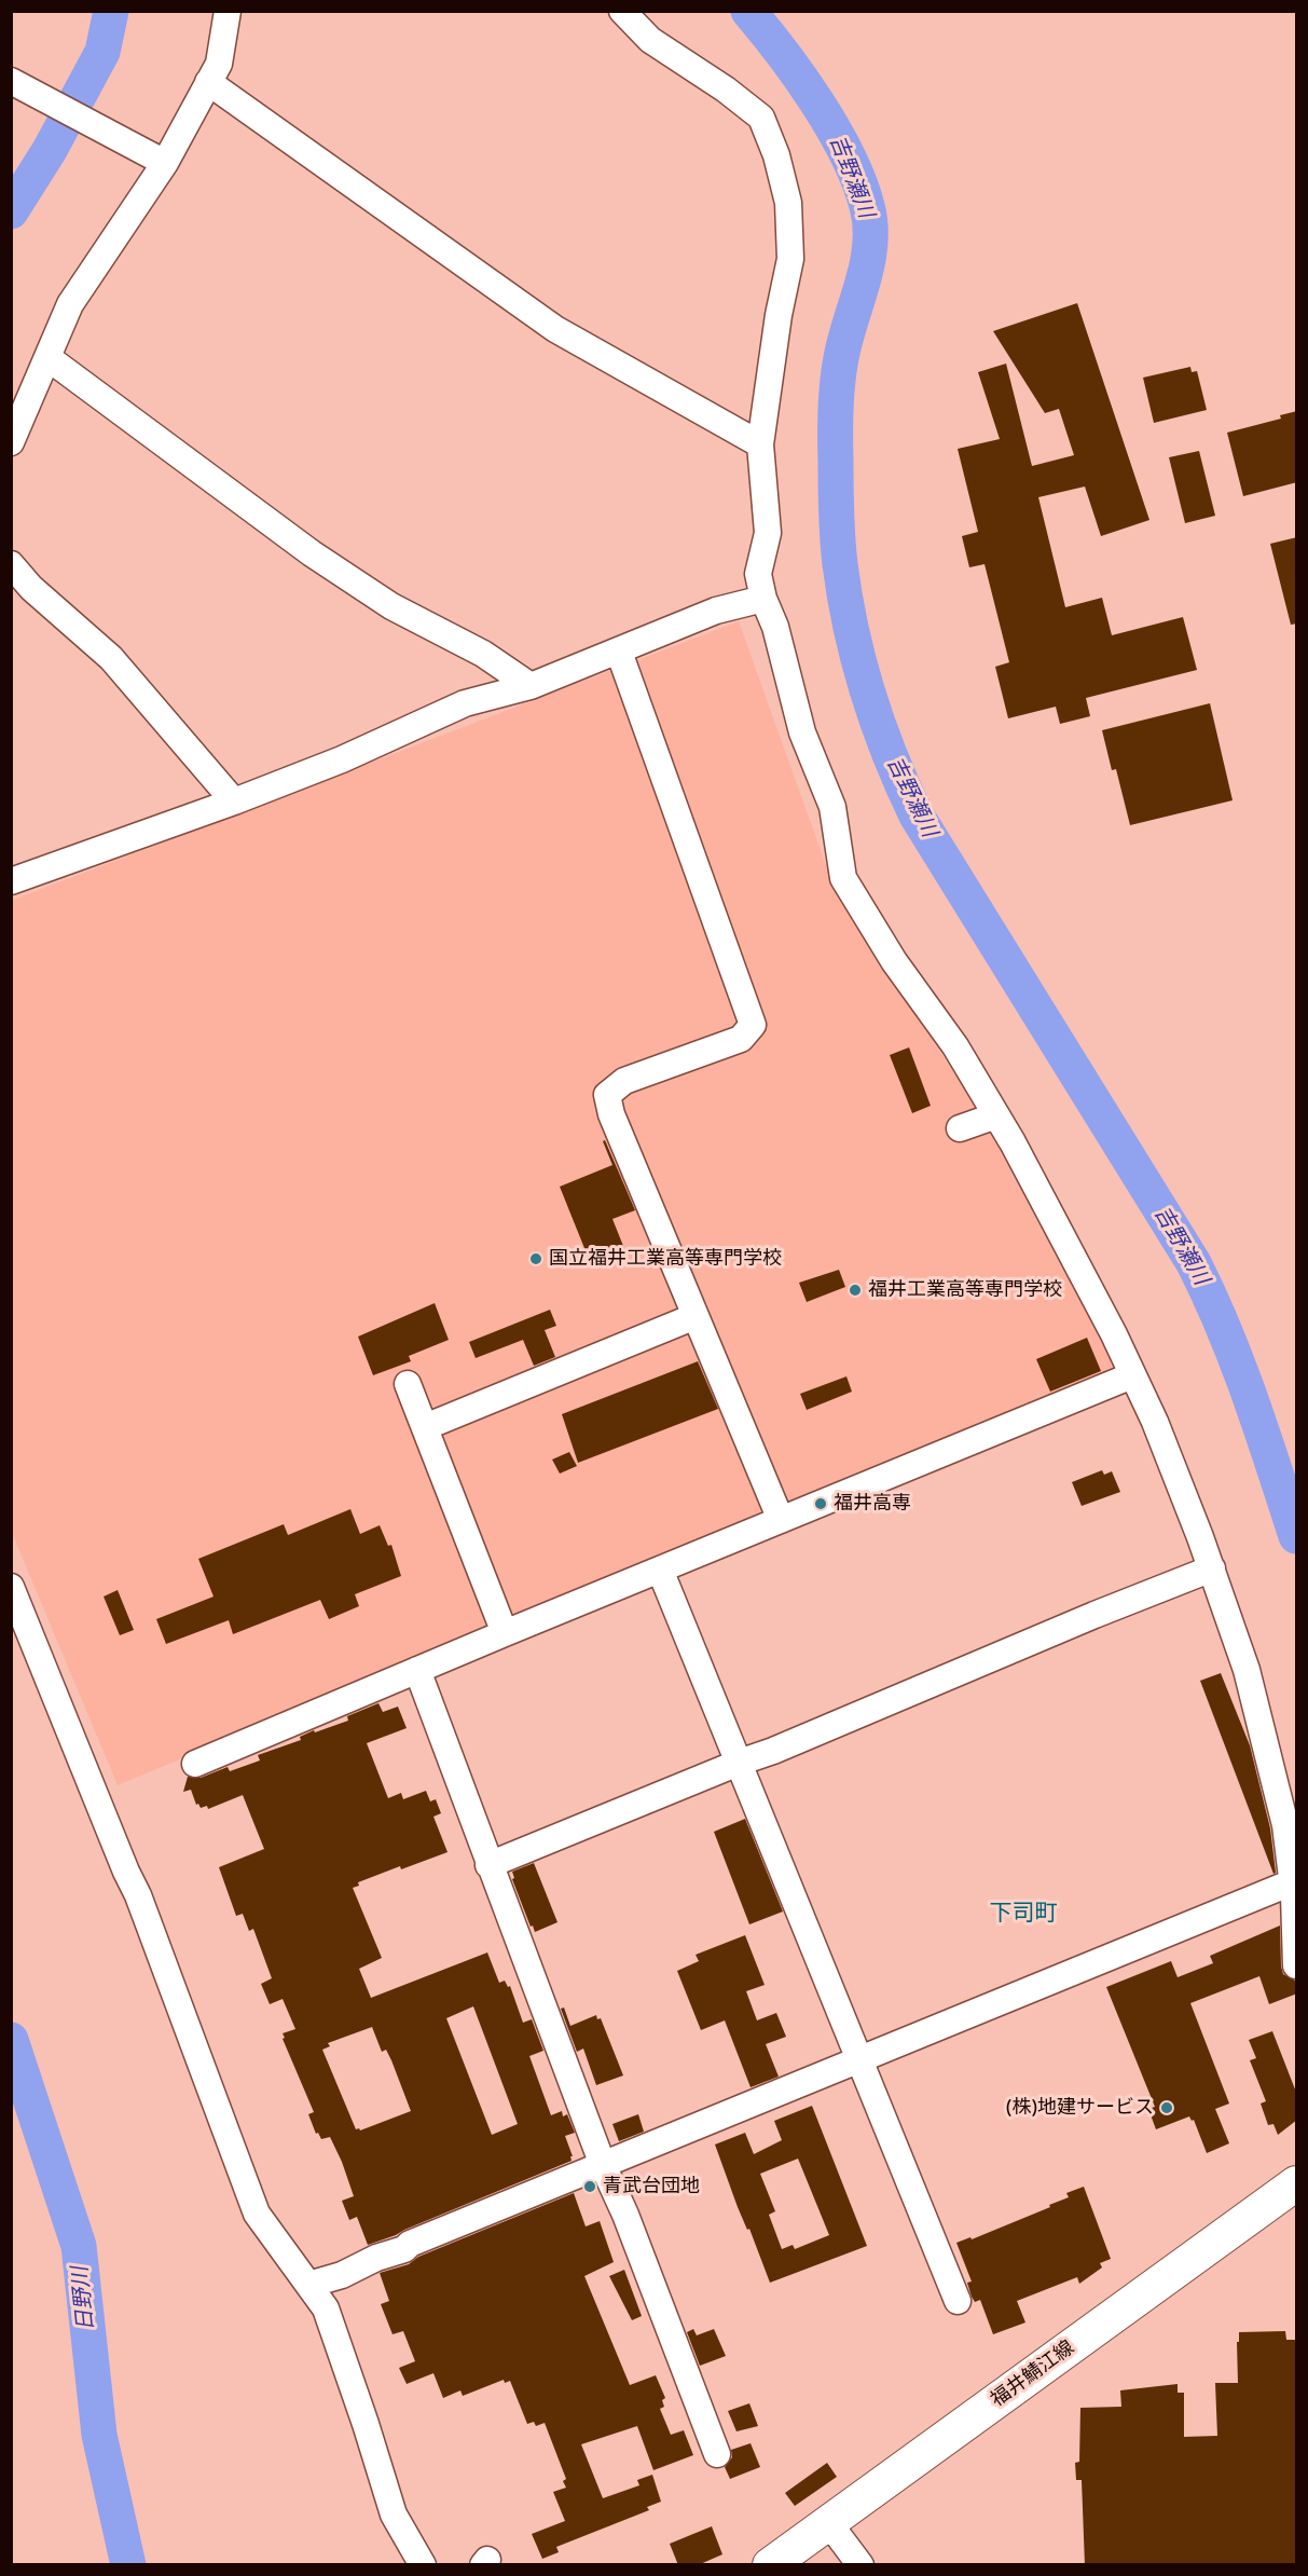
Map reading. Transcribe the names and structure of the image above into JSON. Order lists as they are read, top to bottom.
{
  "streets": {
    "main road": ["福井鯖江線"]
  },
  "districts": ["下司町"],
  "water": ["吉野瀬川", "日野川"],
  "places": [
    "国立福井工業高等専門学校",
    "福井工業高等専門学校",
    "福井高専",
    "(株)地建サービス",
    "青武台団地"
  ]
}
